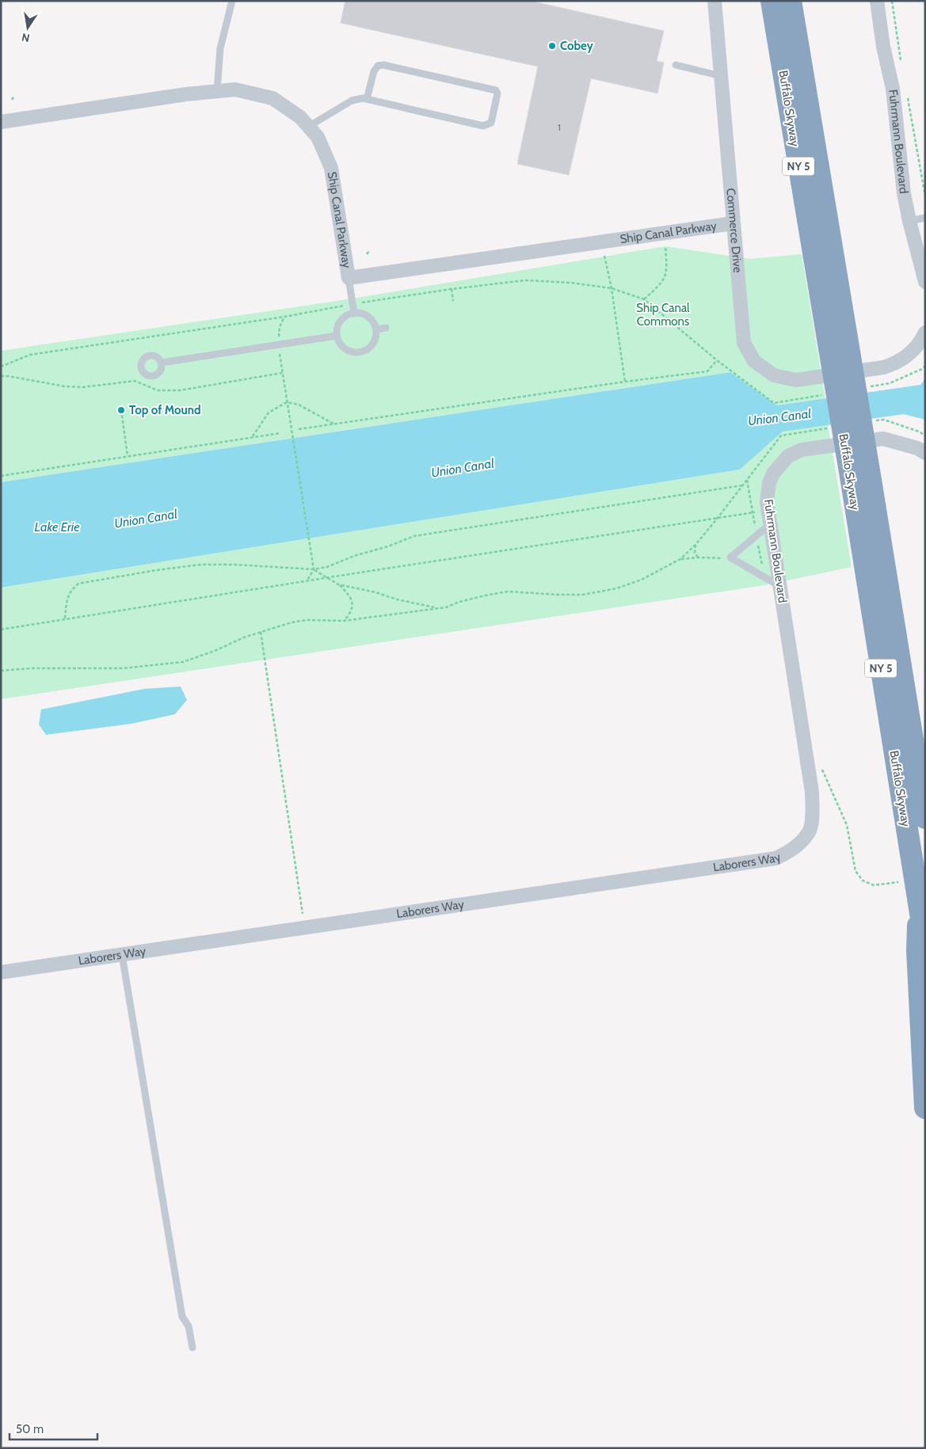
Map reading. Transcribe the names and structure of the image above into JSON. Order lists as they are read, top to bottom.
{
  "streets": {
    "highway": ["Buffalo Skyway", "NY 5"],
    "street": [
      "Fuhrmann Boulevard",
      "Ship Canal Parkway",
      "Commerce Drive",
      "Laborers Way"
    ]
  },
  "crossings": [
    ["Fuhrmann Boulevard", "Laborers Way"],
    ["Ship Canal Parkway", "Commerce Drive"]
  ],
  "water": ["Union Canal", "Lake Erie"],
  "parks": ["Ship Canal Commons"],
  "places": ["Cobey", "Top of Mound"],
  "house_numbers": ["1"],
  "scale_bar": "50 m",
  "north": "bottom"
}
